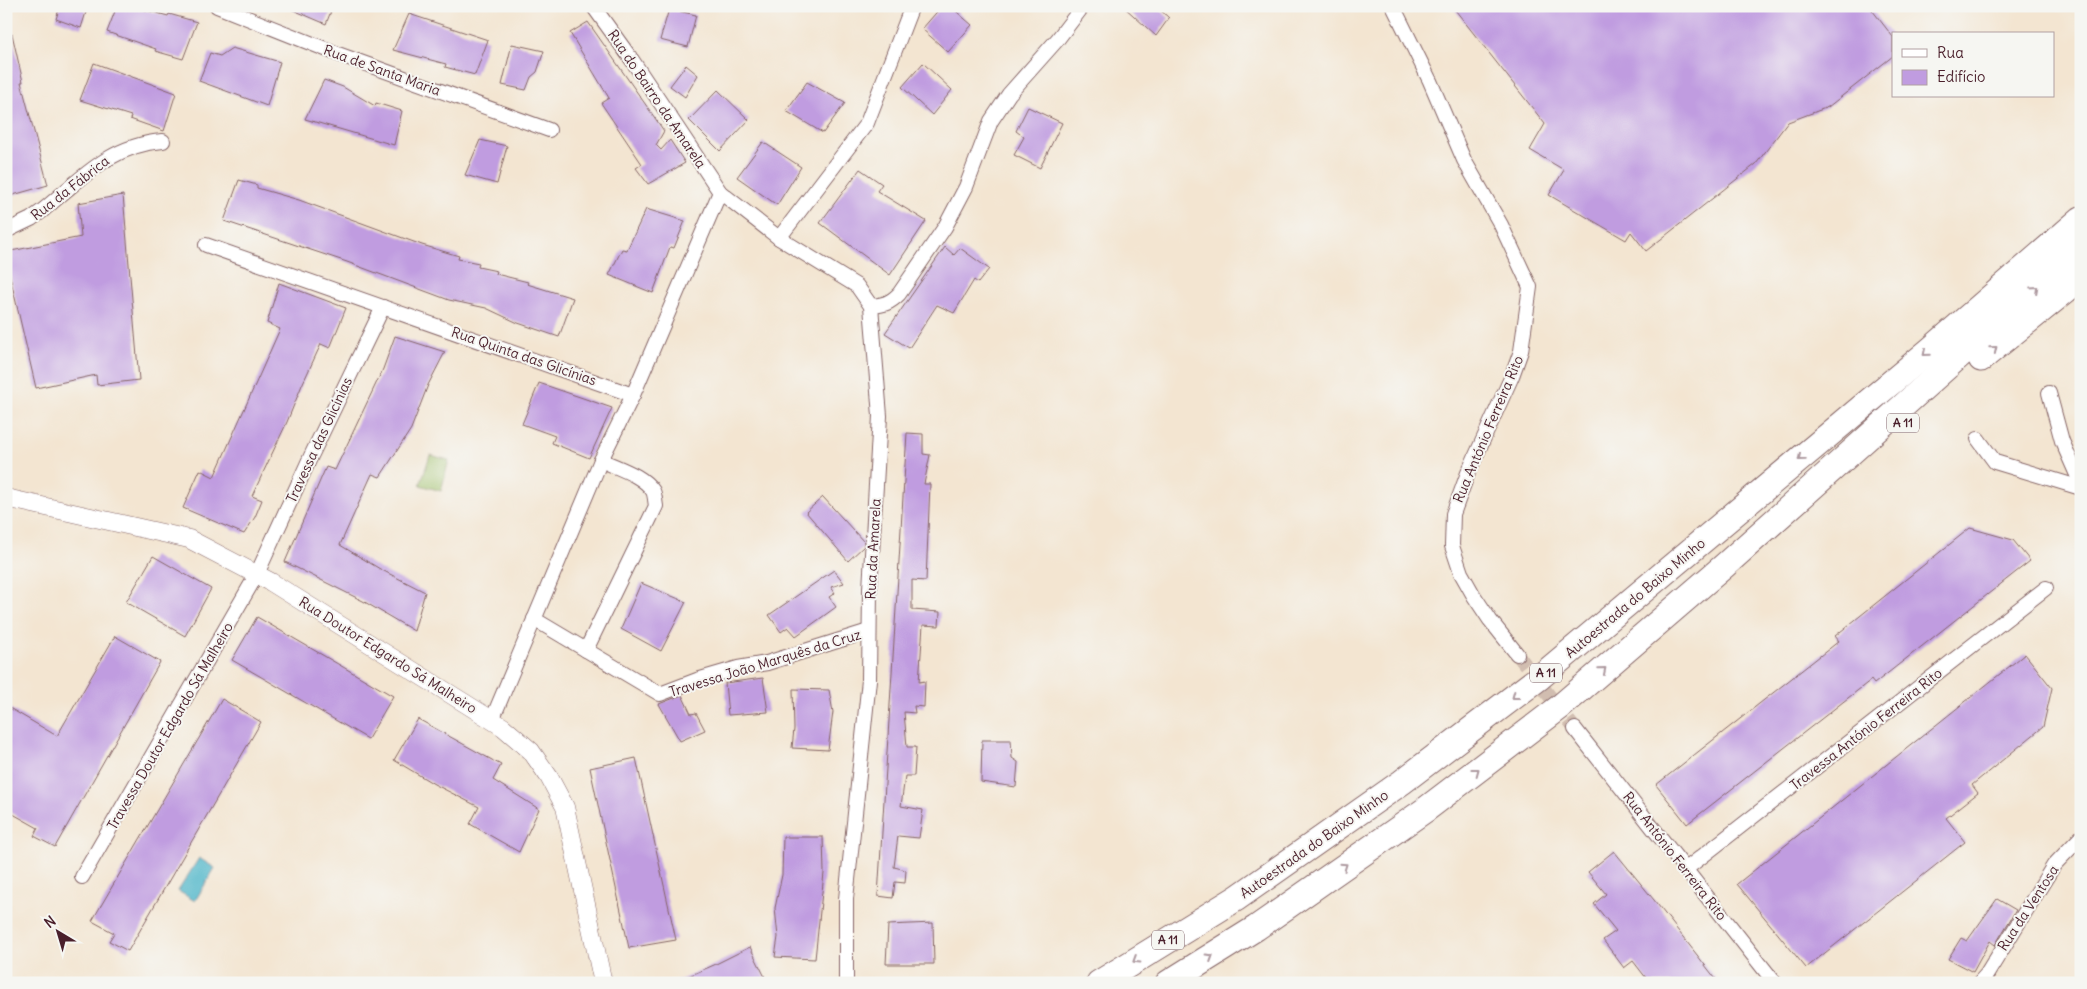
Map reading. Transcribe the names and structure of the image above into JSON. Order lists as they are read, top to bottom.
{
  "streets": {
    "highway": ["A 11", "Autoestrada do Baixo Minho"],
    "street": [
      "Rua de Santa Maria",
      "Rua do Bairro da Amarela",
      "Rua da Fábrica",
      "Rua Quinta das Glicínias",
      "Rua António Ferreira Rito",
      "Travessa das Glicínias",
      "Rua da Amarela",
      "Rua Doutor Edgardo Sá Malheiro",
      "Travessa João Marquês da Cruz",
      "Travessa Doutor Edgardo Sá Malheiro",
      "Travessa António Ferreira Rito",
      "Rua da Ventosa"
    ]
  },
  "crossings": [
    ["Rua Quinta das Glicínias", "Travessa das Glicínias"],
    ["A 11", "Autoestrada do Baixo Minho"],
    ["Rua António Ferreira Rito", "Travessa António Ferreira Rito"],
    ["Travessa das Glicínias", "Rua Doutor Edgardo Sá Malheiro"],
    ["Travessa das Glicínias", "Travessa Doutor Edgardo Sá Malheiro"],
    ["Rua da Amarela", "Travessa João Marquês da Cruz"],
    ["Rua Doutor Edgardo Sá Malheiro", "Travessa Doutor Edgardo Sá Malheiro"]
  ],
  "legend": ["Rua", "Edifício"],
  "north": "top left"
}
